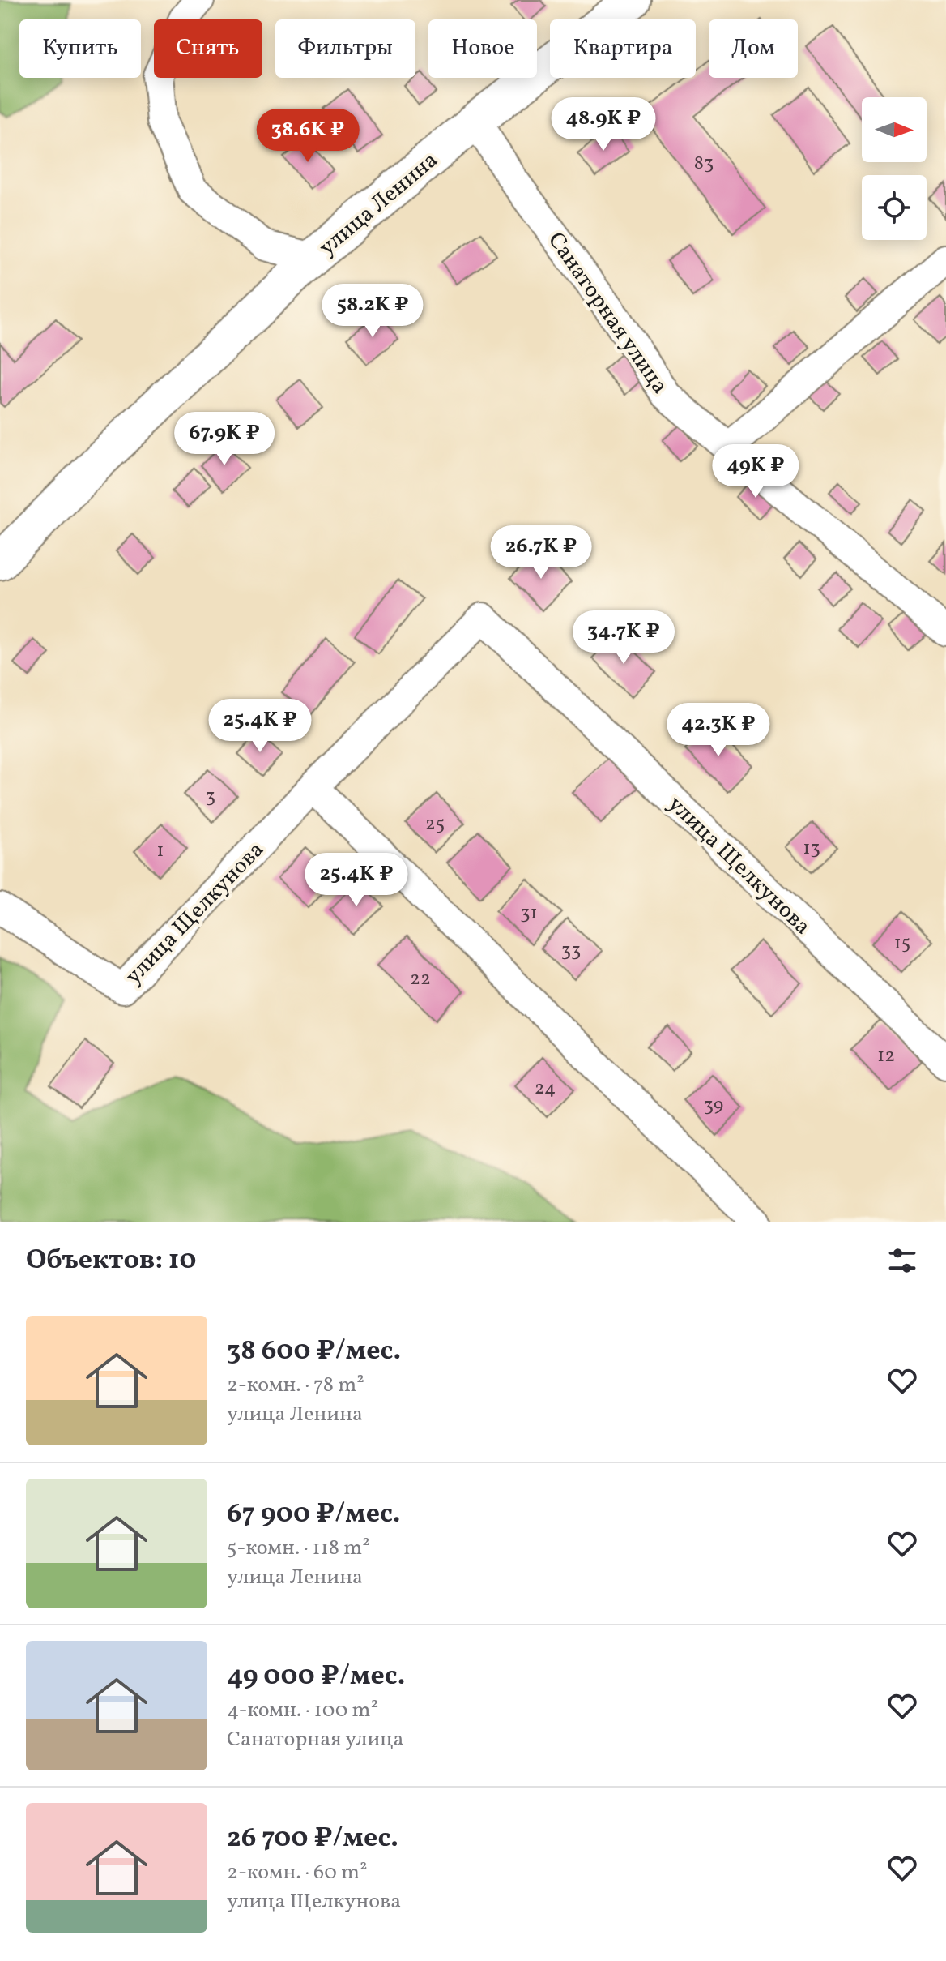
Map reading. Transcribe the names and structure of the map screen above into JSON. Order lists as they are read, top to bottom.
{
  "streets": {
    "main road": ["улица Ленина"],
    "street": ["Санаторная улица", "улица Щелкунова"]
  },
  "crossings": [
    ["улица Ленина", "Санаторная улица"]
  ],
  "house_numbers": [
    "83",
    "3",
    "25",
    "13",
    "1",
    "31",
    "15",
    "33",
    "22",
    "12",
    "24",
    "39"
  ],
  "north": "right",
  "page": {
    "chip": [
      "Купить",
      "Снять",
      "Фильтры",
      "Новое",
      "Квартира",
      "Дом"
    ],
    "price": [
      "48.9K ₽",
      "38.6K ₽",
      "58.2K ₽",
      "67.9K ₽",
      "49K ₽",
      "26.7K ₽",
      "34.7K ₽",
      "25.4K ₽",
      "42.3K ₽",
      "25.4K ₽"
    ],
    "heading": "Объектов: 10",
    "list": [
      {
        "name": "38 600 ₽/мес.",
        "note": "2-комн. · 78 m² · улица Ленина"
      },
      {
        "name": "67 900 ₽/мес.",
        "note": "5-комн. · 118 m² · улица Ленина"
      },
      {
        "name": "49 000 ₽/мес.",
        "note": "4-комн. · 100 m² · Санаторная улица"
      },
      {
        "name": "26 700 ₽/мес.",
        "note": "2-комн. · 60 m² · улица Щелкунова"
      }
    ]
  }
}
